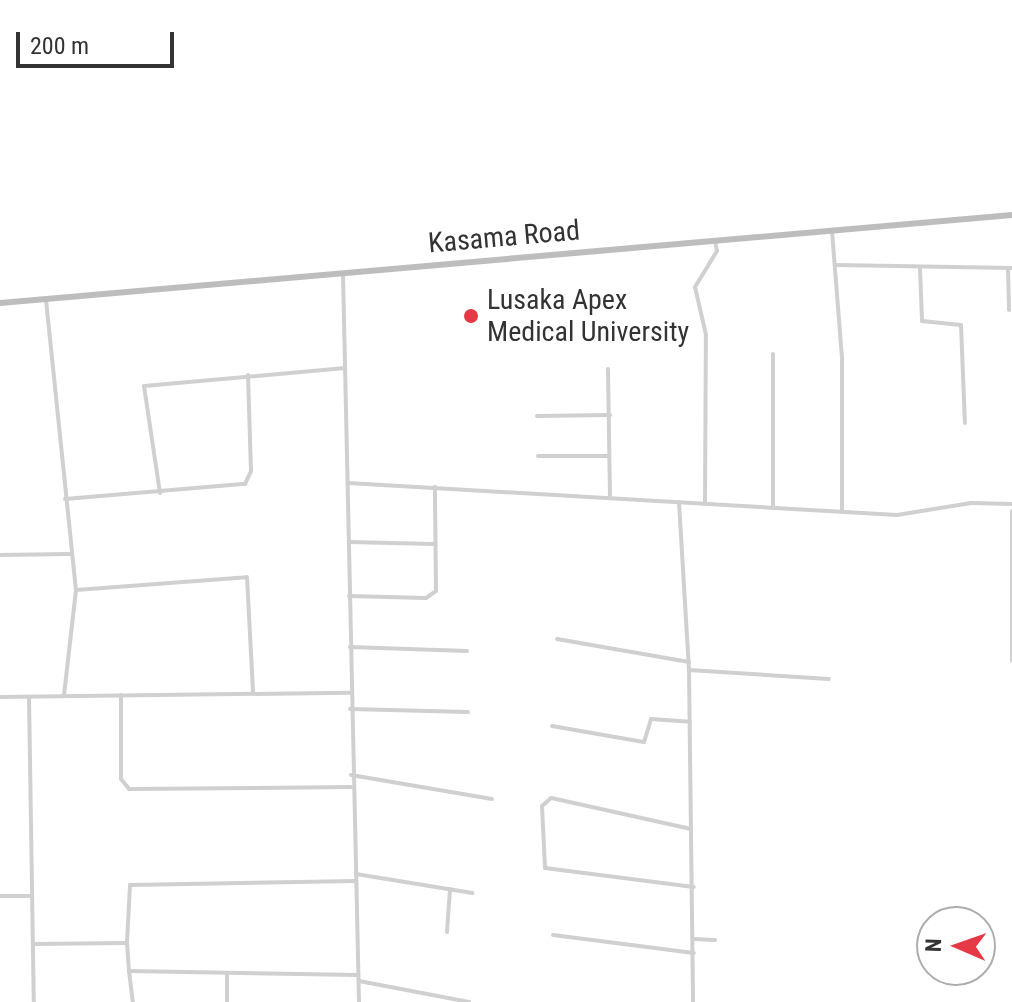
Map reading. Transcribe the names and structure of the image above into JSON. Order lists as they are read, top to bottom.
{
  "streets": {
    "street": ["Kasama Road"]
  },
  "places": ["Lusaka Apex Medical University"],
  "scale_bar": "200 m",
  "north": "left"
}
